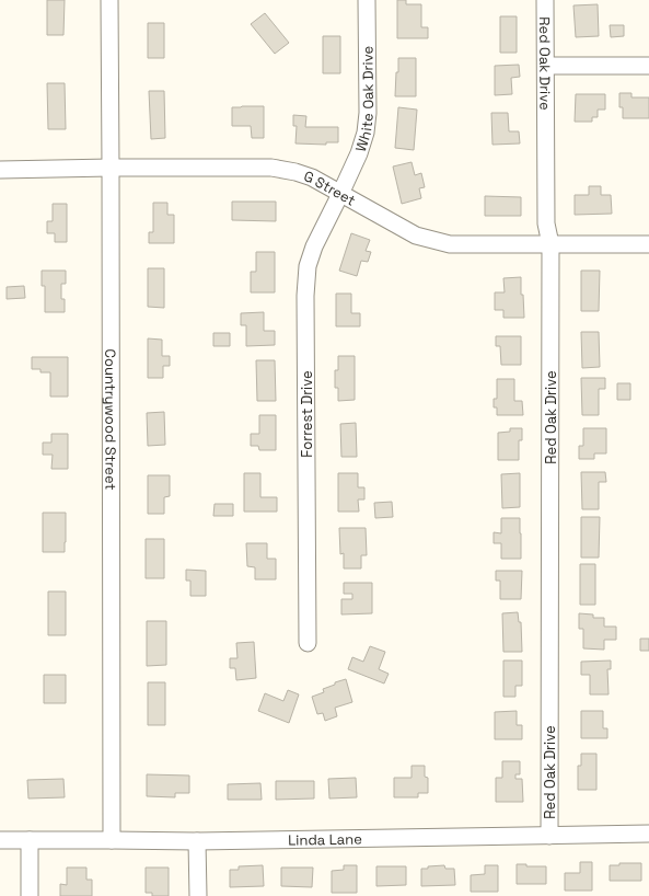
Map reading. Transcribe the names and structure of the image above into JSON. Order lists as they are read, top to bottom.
{
  "streets": {
    "street": [
      "Red Oak Drive",
      "White Oak Drive",
      "G Street",
      "Forrest Drive",
      "Countrywood Street",
      "Linda Lane"
    ]
  },
  "crossings": [
    ["Red Oak Drive", "G Street"],
    ["Red Oak Drive", "Linda Lane"],
    ["White Oak Drive", "G Street"],
    ["White Oak Drive", "Forrest Drive"],
    ["G Street", "Forrest Drive"],
    ["G Street", "Countrywood Street"],
    ["Countrywood Street", "Linda Lane"]
  ]
}
